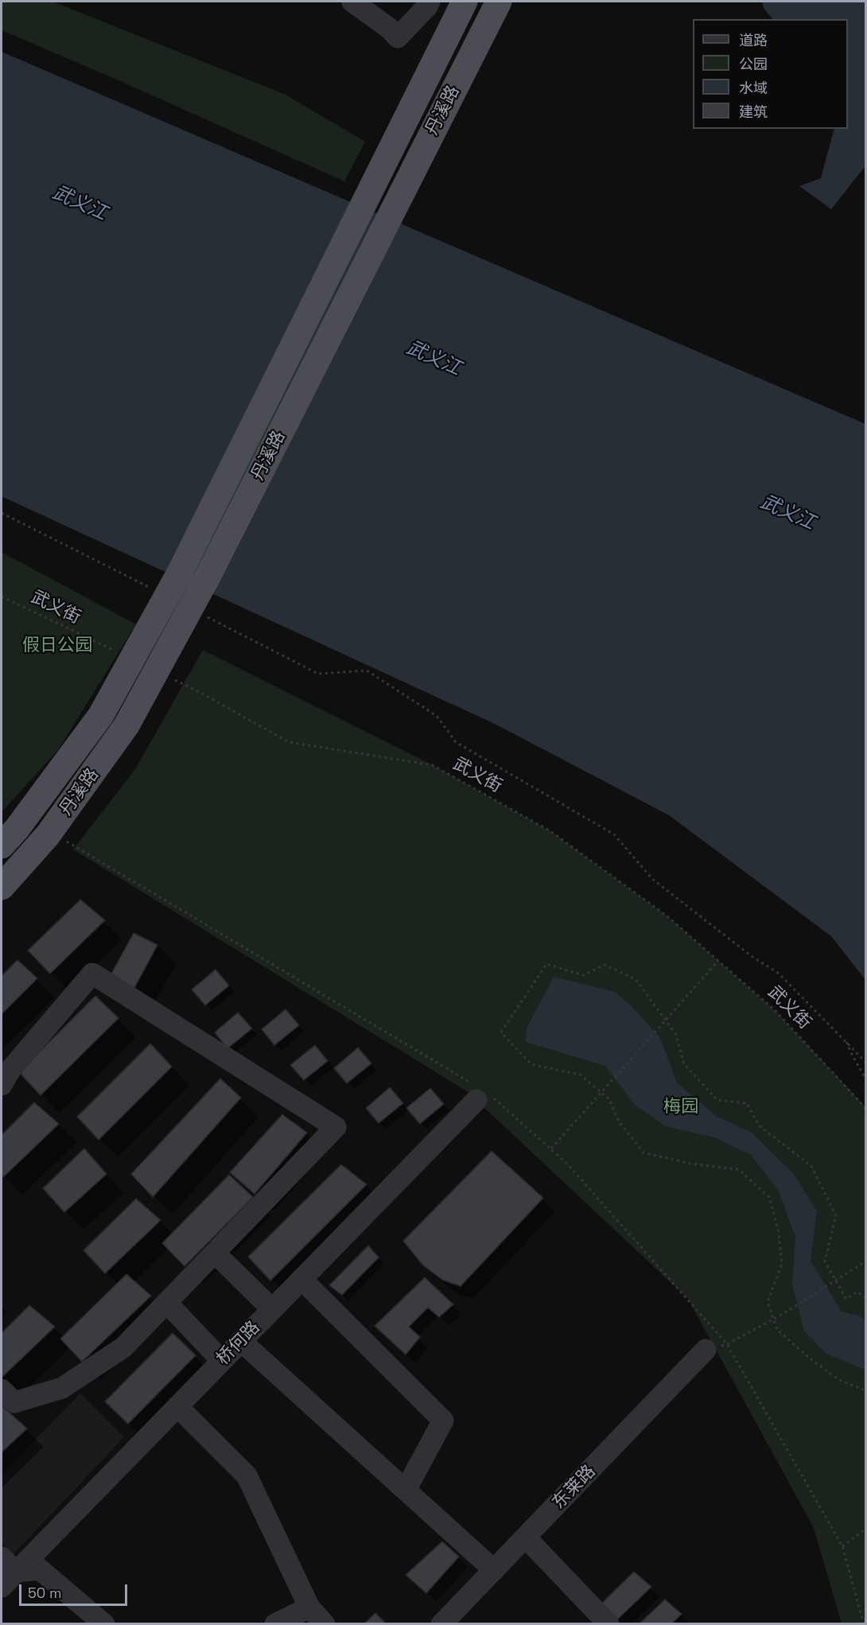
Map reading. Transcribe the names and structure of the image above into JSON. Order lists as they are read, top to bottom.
{
  "streets": {
    "main road": ["丹溪路"],
    "street": ["桥何路", "东莱路"],
    "path": ["武义街"]
  },
  "water": ["武义江"],
  "parks": ["假日公园", "梅园"],
  "legend": [
    "道路",
    "公园",
    "水域",
    "建筑"
  ],
  "scale_bar": "50 m"
}
